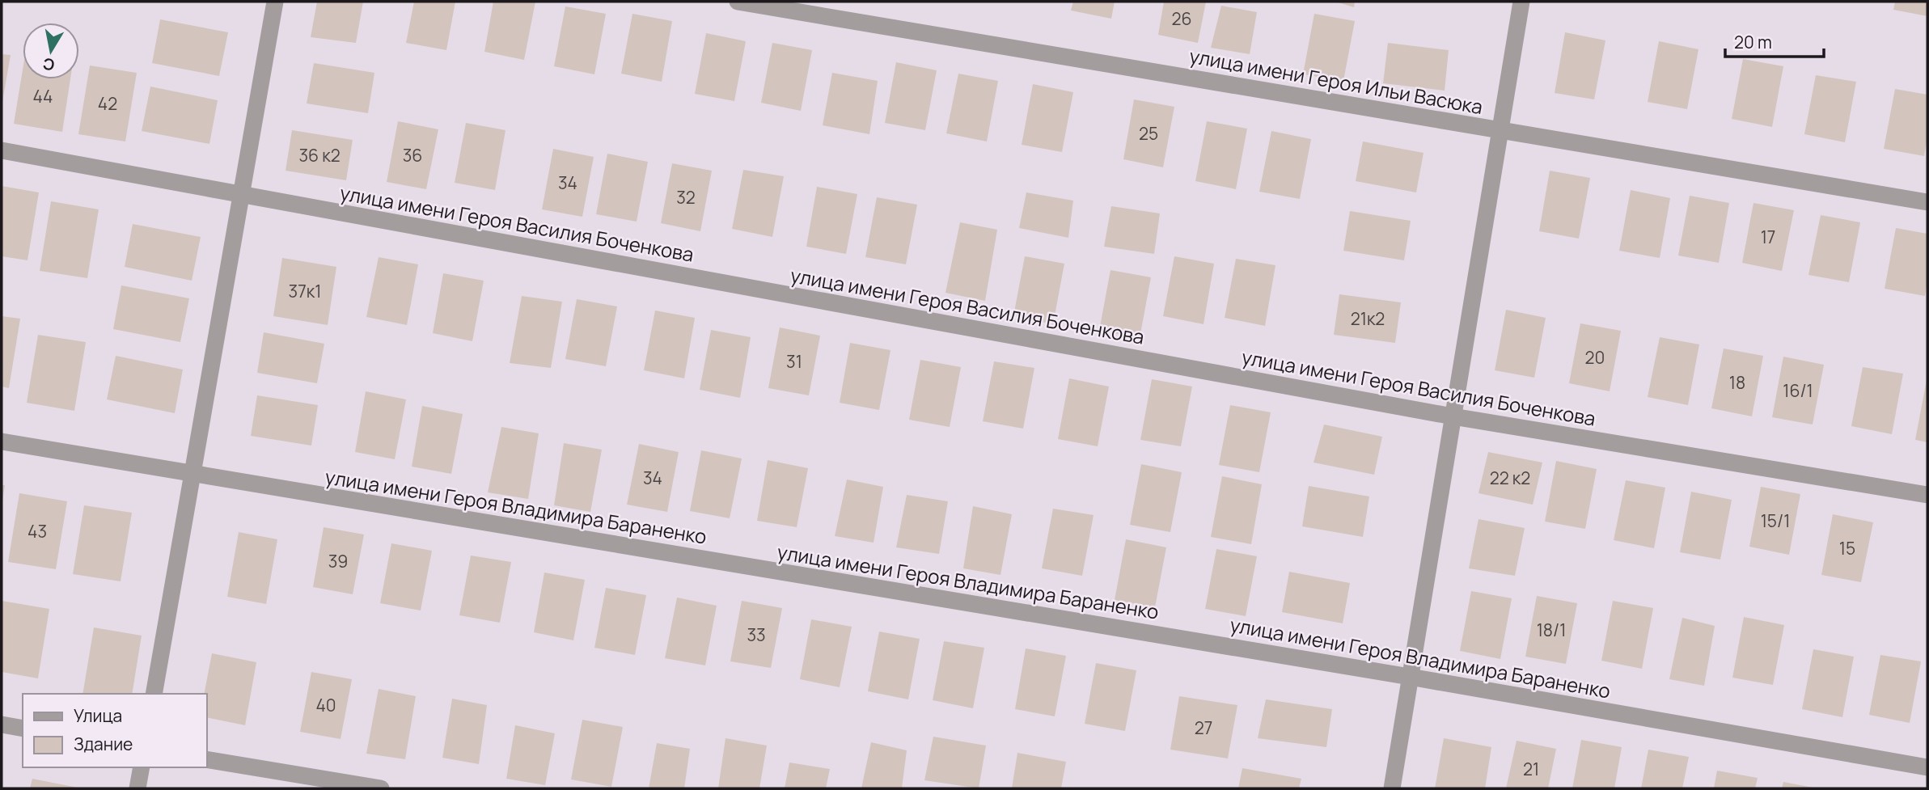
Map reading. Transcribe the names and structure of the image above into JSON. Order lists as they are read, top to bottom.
{
  "streets": {
    "street": ["улица имени Героя Ильи Васюка", "улица имени Героя Василия Боченкова", "улица имени Героя Владимира Бараненко"]
  },
  "house_numbers": [
    "26",
    "44",
    "42",
    "25",
    "36 к2",
    "36",
    "34",
    "32",
    "17",
    "37к1",
    "21к2",
    "20",
    "31",
    "18",
    "16/1",
    "34",
    "22 к2",
    "15/1",
    "43",
    "15",
    "39",
    "18/1",
    "33",
    "40",
    "27",
    "21"
  ],
  "legend": ["Улица", "Здание"],
  "scale_bar": "20 m",
  "north": "bottom"
}
